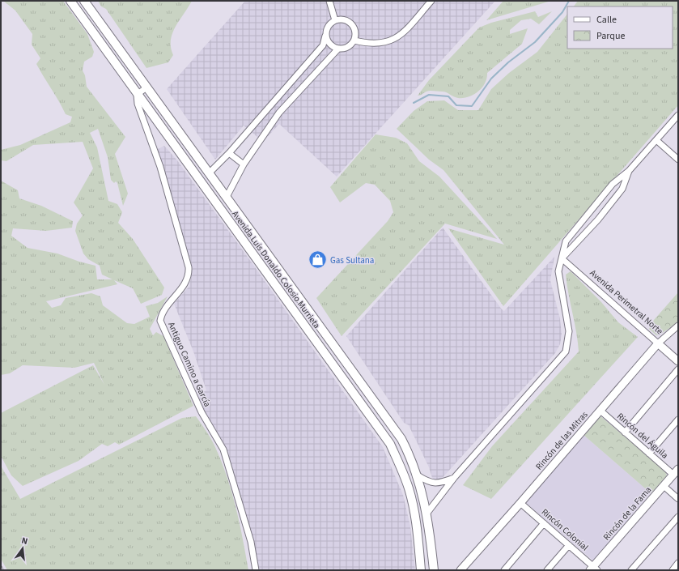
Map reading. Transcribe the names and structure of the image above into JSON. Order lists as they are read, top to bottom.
{
  "streets": {
    "main road": ["Avenida Luis Donaldo Colosio Murrieta"],
    "street": [
      "Avenida Perimetral Norte",
      "Antiguo Camino a García",
      "Rincón del Águila",
      "Rincón de las Mitras",
      "Rincón de la Fama",
      "Rincón Colonial"
    ]
  },
  "crossings": [
    ["Avenida Luis Donaldo Colosio Murrieta", "Antiguo Camino a García"],
    ["Avenida Perimetral Norte", "Rincón de las Mitras"],
    ["Rincón del Águila", "Rincón de las Mitras"],
    ["Rincón del Águila", "Rincón de la Fama"],
    ["Rincón de las Mitras", "Rincón Colonial"],
    ["Rincón de la Fama", "Rincón Colonial"]
  ],
  "places": {
    "shop": ["Gas Sultana"]
  },
  "legend": ["Calle", "Parque"],
  "north": "top"
}
